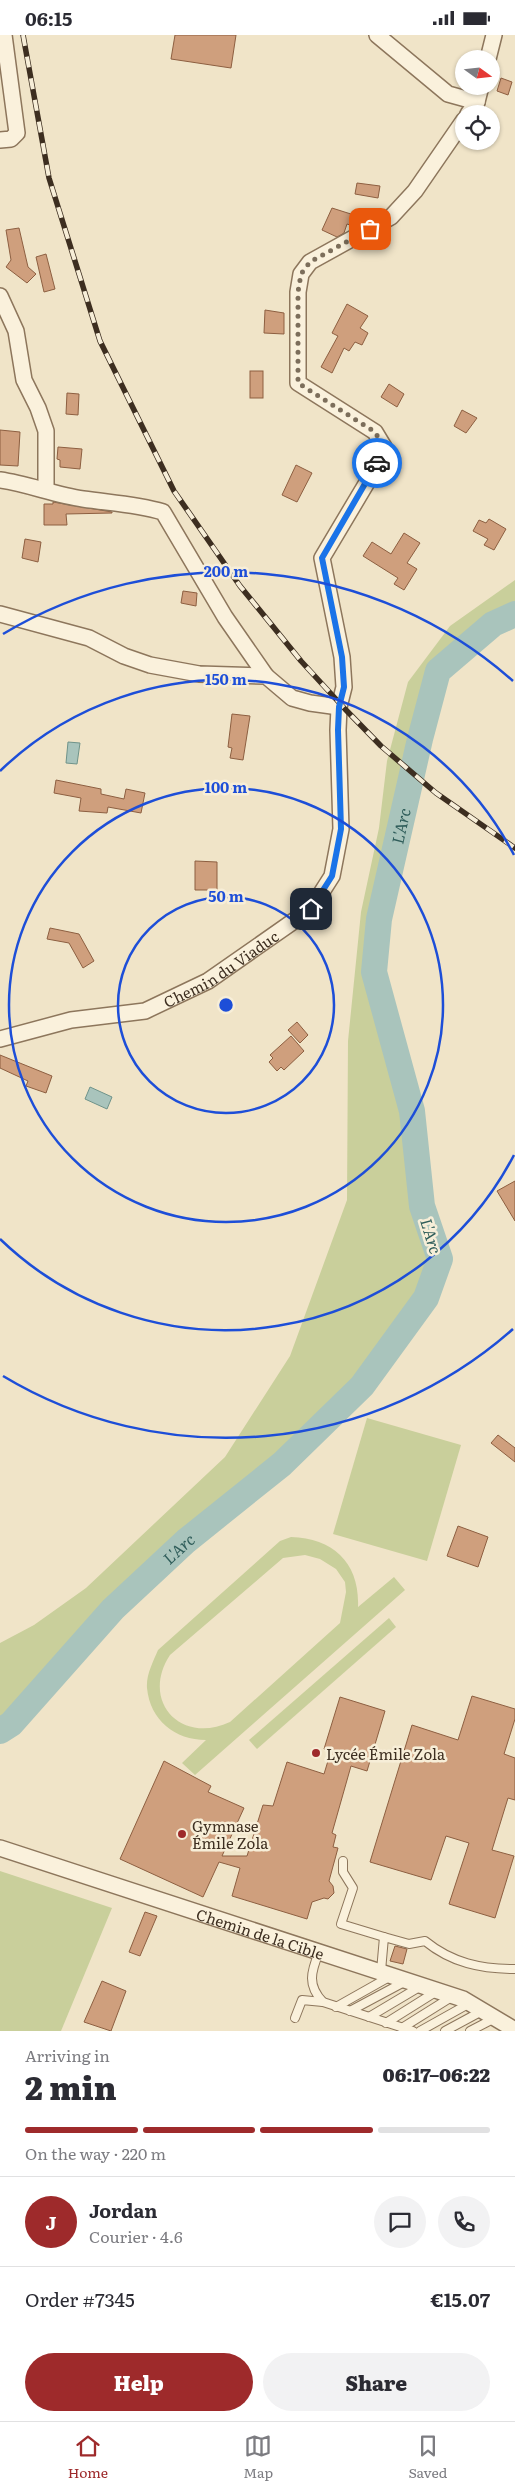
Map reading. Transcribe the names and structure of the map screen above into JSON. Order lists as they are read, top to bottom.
{
  "streets": {
    "street": ["Chemin du Viaduc", "Chemin de la Cible"]
  },
  "water": ["L'Arc"],
  "places": ["Lycée Émile Zola", "Gymnase Émile Zola"],
  "north": "right",
  "page": {
    "status": "06:15",
    "heading": ["2 min", "Arriving in", "06:17–06:22"],
    "panel": [
      "Jordan",
      "Courier · 4.6",
      "Order #7345",
      "€15.07"
    ],
    "bar": "On the way · 220 m",
    "round": "J",
    "buttons": ["Help", "Share"],
    "tabs": ["Home", "Map", "Saved"]
  },
  "rings": [
    "200 m",
    "150 m",
    "100 m",
    "50 m"
  ]
}
